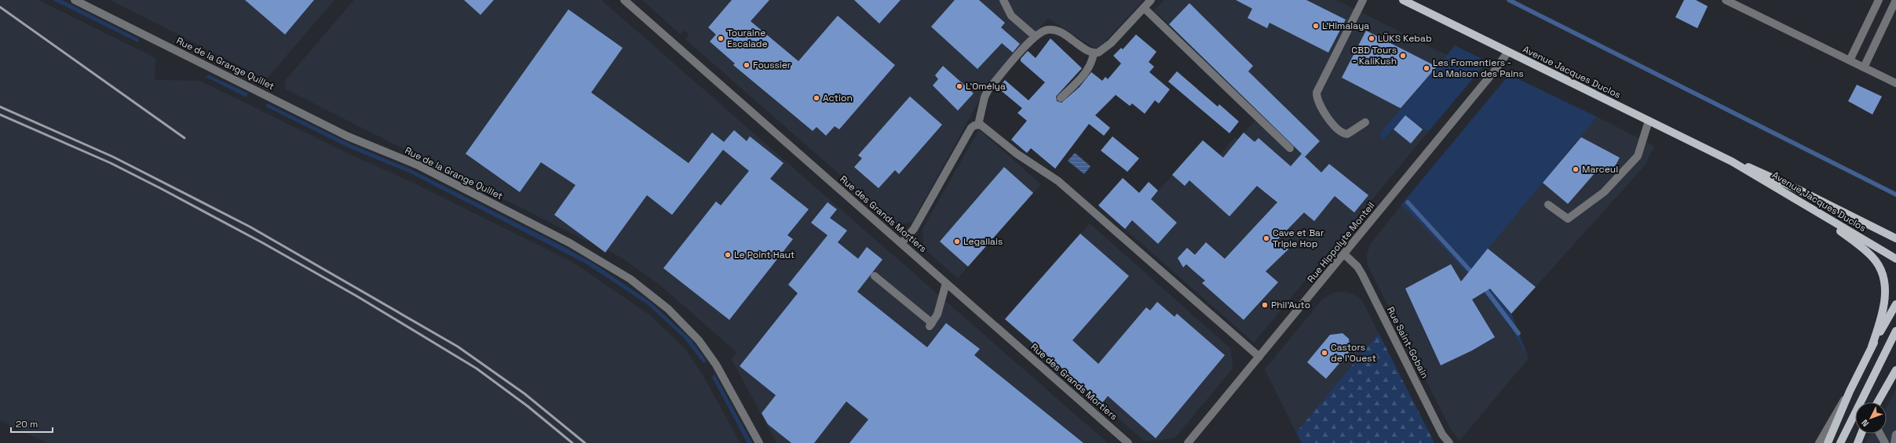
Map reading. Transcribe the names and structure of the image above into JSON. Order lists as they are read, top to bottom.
{
  "streets": {
    "main road": ["Avenue Jacques Duclos"],
    "street": [
      "Rue de la Grange Quillet",
      "Rue des Grands Mortiers",
      "Rue Hippolyte Monteil",
      "Rue Saint-Gobain"
    ]
  },
  "crossings": [
    ["Avenue Jacques Duclos", "Rue Hippolyte Monteil"],
    ["Rue Hippolyte Monteil", "Rue Saint-Gobain"]
  ],
  "places": [
    "L'Himalaya",
    "Touraine Escalade",
    "LÜKS Kebab",
    "CBD Tours - KaliKush",
    "Foussier",
    "Les Fromentiers - La Maison des Pains",
    "L'Omélya",
    "Action",
    "Marceul",
    "Cave et Bar Triple Hop",
    "Legallais",
    "Le Point Haut",
    "Phil'Auto",
    "Castors de l'Ouest"
  ],
  "scale_bar": "20 m",
  "north": "bottom left"
}
